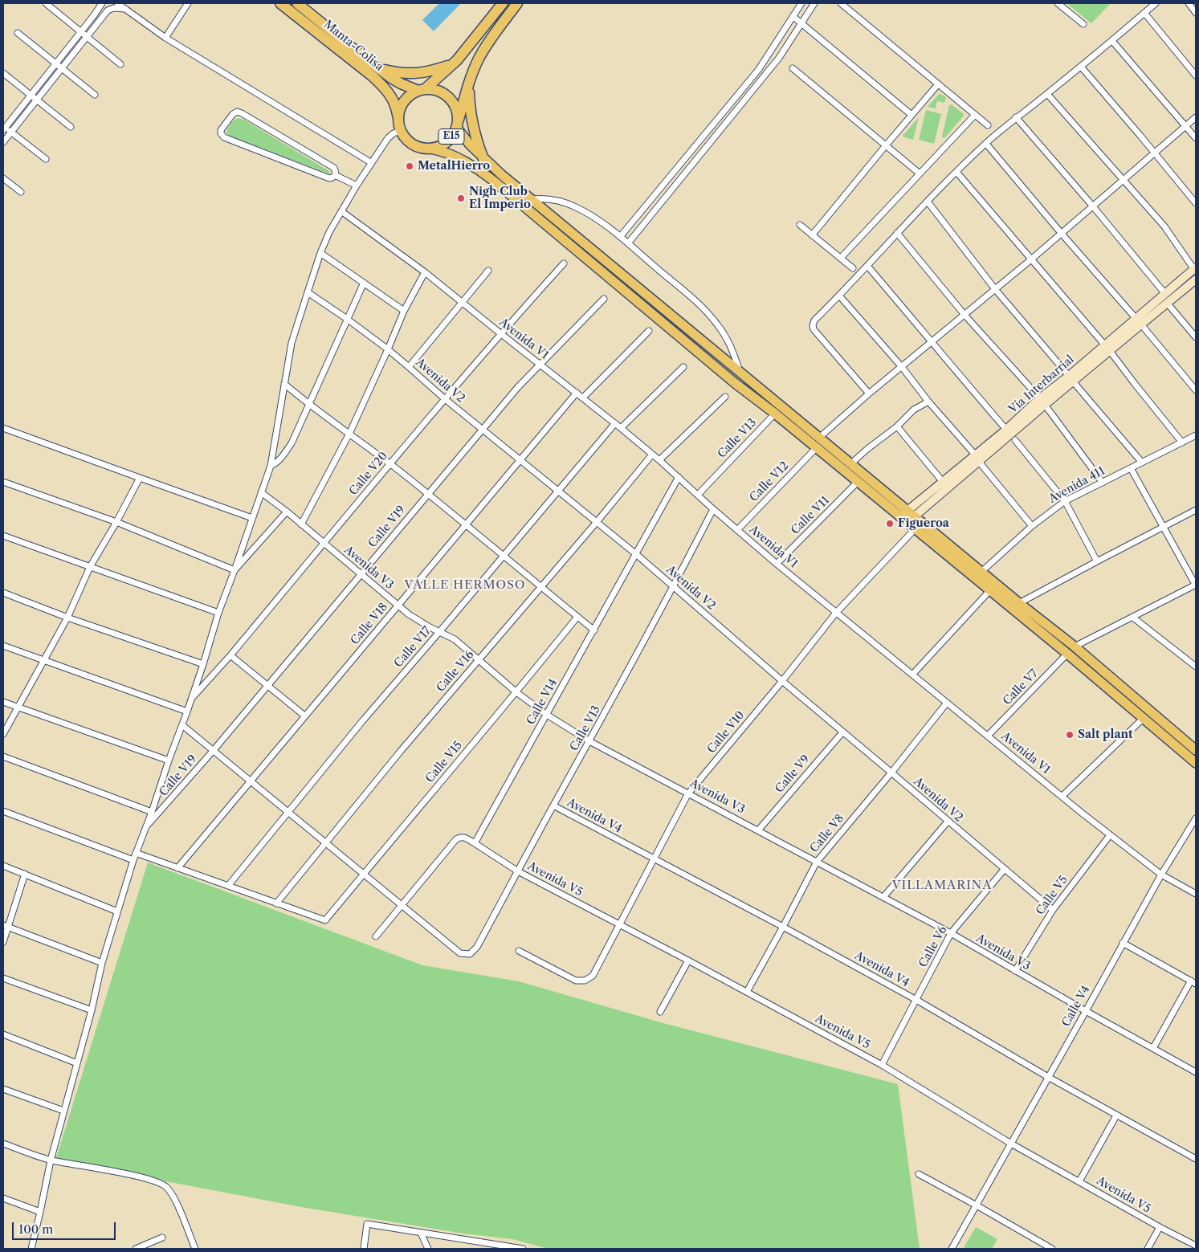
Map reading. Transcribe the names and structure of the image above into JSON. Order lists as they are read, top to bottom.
{
  "streets": {
    "highway": ["Manta-Colisa", "E15"],
    "main road": ["Vía Interbarrial"],
    "street": [
      "Avenida V1",
      "Avenida V2",
      "Calle V13",
      "Calle V20",
      "Calle V12",
      "Avenida 411",
      "Calle V11",
      "Calle V19",
      "Avenida V3",
      "Calle V18",
      "Calle V17",
      "Calle V16",
      "Calle V7",
      "Calle V14",
      "Calle V10",
      "Calle V15",
      "Calle V9",
      "Avenida V4",
      "Calle V8",
      "Avenida V5",
      "Calle V5",
      "Calle V6",
      "Calle V4"
    ]
  },
  "crossings": [
    ["Manta-Colisa", "E15"],
    ["Avenida V1", "Calle V13"],
    ["Avenida V1", "Calle V20"],
    ["Avenida V1", "Calle V12"],
    ["Avenida V1", "Calle V11"],
    ["Avenida V1", "Calle V19"],
    ["Avenida V1", "Calle V18"],
    ["Avenida V1", "Calle V17"],
    ["Avenida V1", "Calle V16"],
    ["Avenida V1", "Calle V7"],
    ["Avenida V1", "Calle V14"],
    ["Avenida V1", "Calle V10"],
    ["Avenida V1", "Calle V8"],
    ["Avenida V1", "Calle V5"],
    ["Avenida V1", "Calle V4"],
    ["Avenida V2", "Calle V13"],
    ["Avenida V2", "Calle V20"],
    ["Avenida V2", "Calle V19"],
    ["Avenida V2", "Calle V18"],
    ["Avenida V2", "Calle V17"],
    ["Avenida V2", "Calle V16"],
    ["Avenida V2", "Calle V14"],
    ["Avenida V2", "Calle V10"],
    ["Avenida V2", "Calle V9"],
    ["Avenida V2", "Calle V8"],
    ["Avenida V2", "Calle V5"],
    ["Avenida V2", "Calle V6"],
    ["Vía Interbarrial", "Calle V10"],
    ["Calle V13", "Avenida V3"],
    ["Calle V13", "Avenida V4"],
    ["Calle V13", "Avenida V5"],
    ["Calle V20", "Avenida V3"],
    ["Calle V19", "Avenida V3"],
    ["Avenida V3", "Calle V18"],
    ["Avenida V3", "Calle V17"],
    ["Avenida V3", "Calle V16"],
    ["Avenida V3", "Calle V14"],
    ["Avenida V3", "Calle V10"],
    ["Avenida V3", "Calle V15"],
    ["Avenida V3", "Calle V9"],
    ["Avenida V3", "Calle V8"],
    ["Avenida V3", "Calle V5"],
    ["Avenida V3", "Calle V6"],
    ["Avenida V3", "Calle V4"],
    ["Calle V16", "Calle V15"],
    ["Calle V14", "Avenida V5"],
    ["Calle V10", "Avenida V4"],
    ["Calle V10", "Avenida V5"],
    ["Avenida V4", "Calle V8"],
    ["Avenida V4", "Calle V6"],
    ["Avenida V4", "Calle V4"],
    ["Calle V8", "Avenida V5"],
    ["Avenida V5", "Calle V6"],
    ["Avenida V5", "Calle V4"]
  ],
  "districts": ["VALLE HERMOSO", "VILLAMARINA"],
  "places": [
    "MetalHierro",
    "Nigh Club El Imperio",
    "Figueroa",
    "Salt plant"
  ],
  "scale_bar": "100 m"
}
